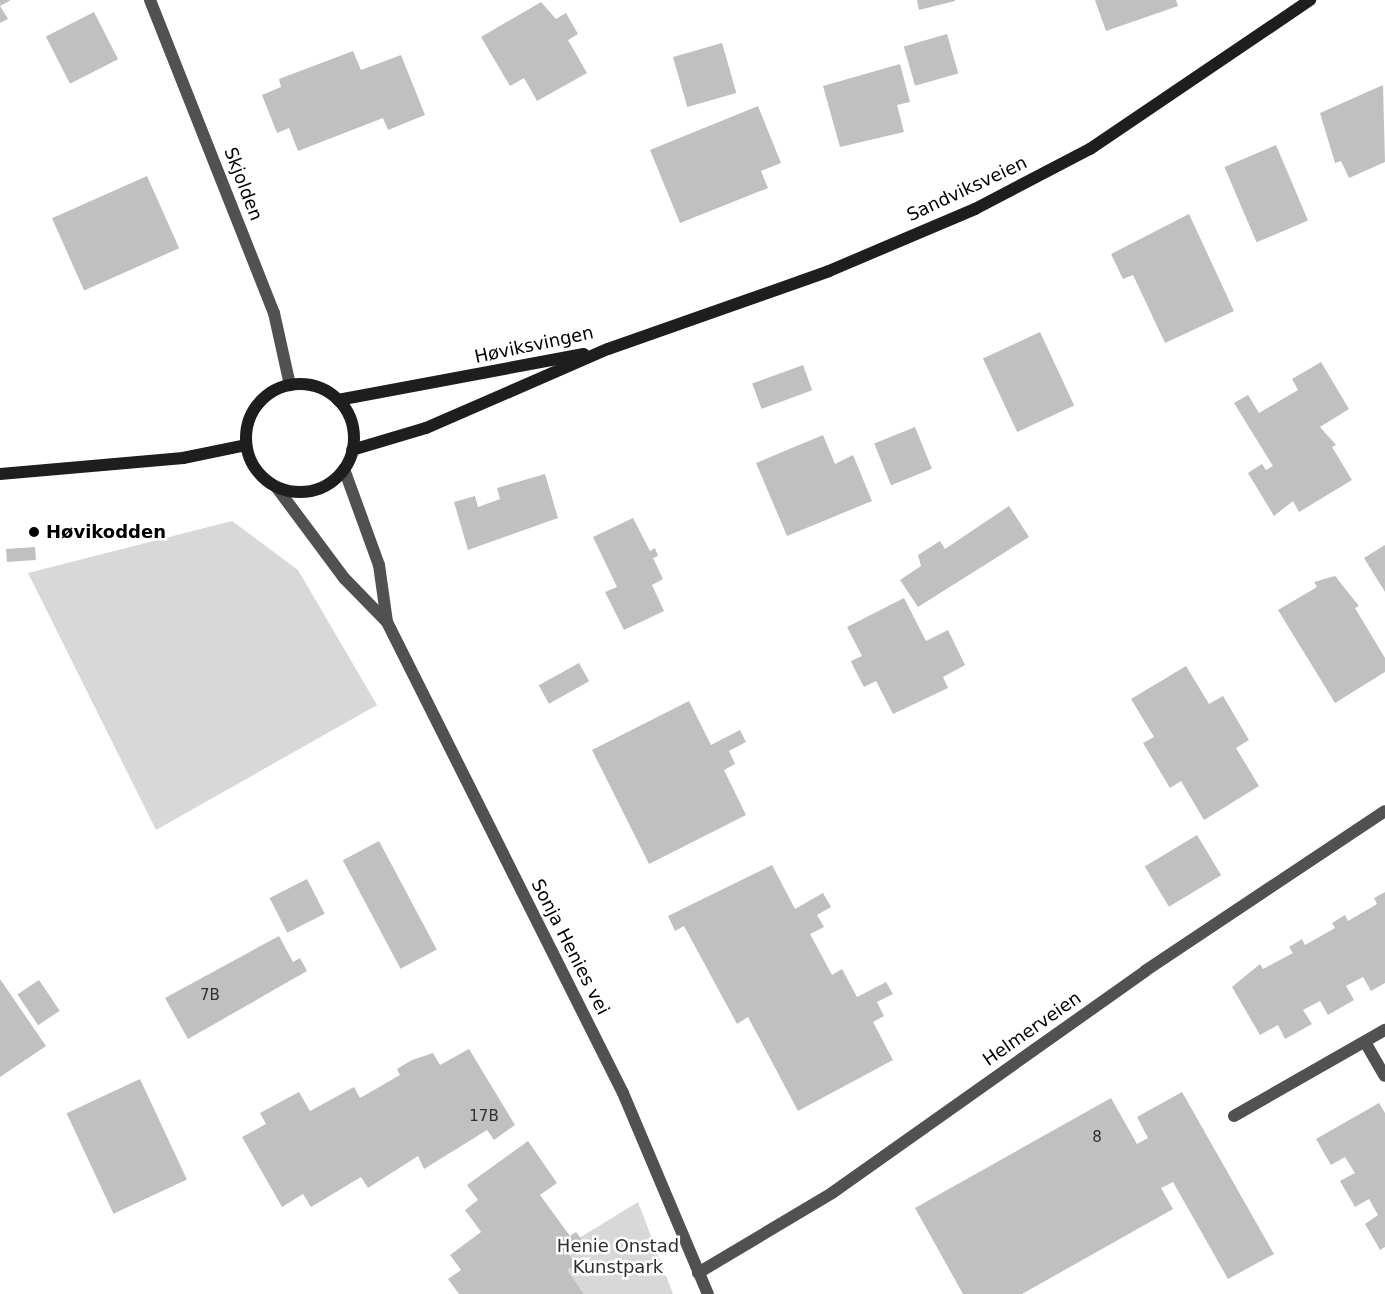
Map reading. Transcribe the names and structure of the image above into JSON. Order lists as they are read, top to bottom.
{
  "streets": {
    "main road": ["Sandviksveien", "Høviksvingen"],
    "street": ["Skjolden", "Sonja Henies vei", "Helmerveien"]
  },
  "crossings": [
    ["Skjolden", "Høviksvingen"],
    ["Skjolden", "Sonja Henies vei"],
    ["Sandviksveien", "Høviksvingen"],
    ["Høviksvingen", "Sonja Henies vei"],
    ["Sonja Henies vei", "Helmerveien"]
  ],
  "parks": ["Henie Onstad Kunstpark"],
  "places": ["Høvikodden"],
  "house_numbers": ["7B", "17B", "8"]
}
